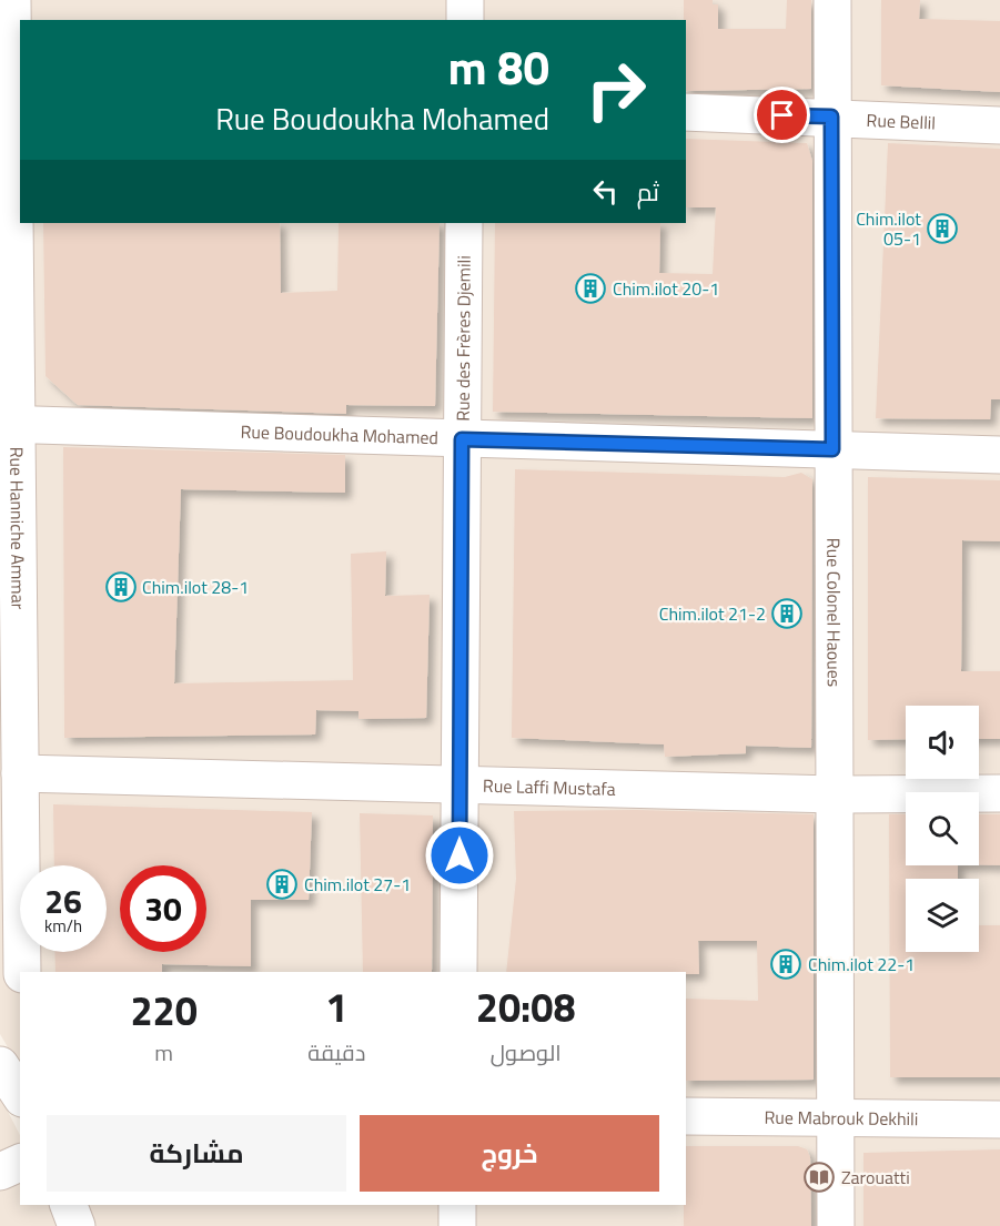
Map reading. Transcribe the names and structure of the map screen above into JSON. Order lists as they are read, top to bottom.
{
  "streets": {
    "street": [
      "Rue Bellil",
      "Rue des Frères Djemili",
      "Rue Boudoukha Mohamed",
      "Rue Hanniche Ammar",
      "Rue Colonel Haoues",
      "Rue Laffi Mustafa",
      "Rue Mabrouk Dekhili"
    ]
  },
  "crossings": [
    ["Rue Bellil", "Rue Colonel Haoues"],
    ["Rue des Frères Djemili", "Rue Boudoukha Mohamed"],
    ["Rue des Frères Djemili", "Rue Laffi Mustafa"],
    ["Rue Boudoukha Mohamed", "Rue Hanniche Ammar"],
    ["Rue Boudoukha Mohamed", "Rue Colonel Haoues"],
    ["Rue Hanniche Ammar", "Rue Laffi Mustafa"],
    ["Rue Colonel Haoues", "Rue Laffi Mustafa"],
    ["Rue Colonel Haoues", "Rue Mabrouk Dekhili"]
  ],
  "places": {
    "building": [
      "Chim.ilot 05-1",
      "Chim.ilot 20-1",
      "Chim.ilot 28-1",
      "Chim.ilot 21-2",
      "Chim.ilot 27-1",
      "Chim.ilot 22-1"
    ],
    "library": ["Zarouatti"]
  },
  "page": {
    "turn": ["80 m", "Rue Boudoukha Mohamed"],
    "then": "ثم",
    "speed": "26 km/h",
    "limit": "30",
    "eta": [
      "20:08",
      "الوصول",
      "1",
      "دقيقة",
      "220",
      "m"
    ],
    "buttons": ["خروج", "مشاركة"]
  }
}
